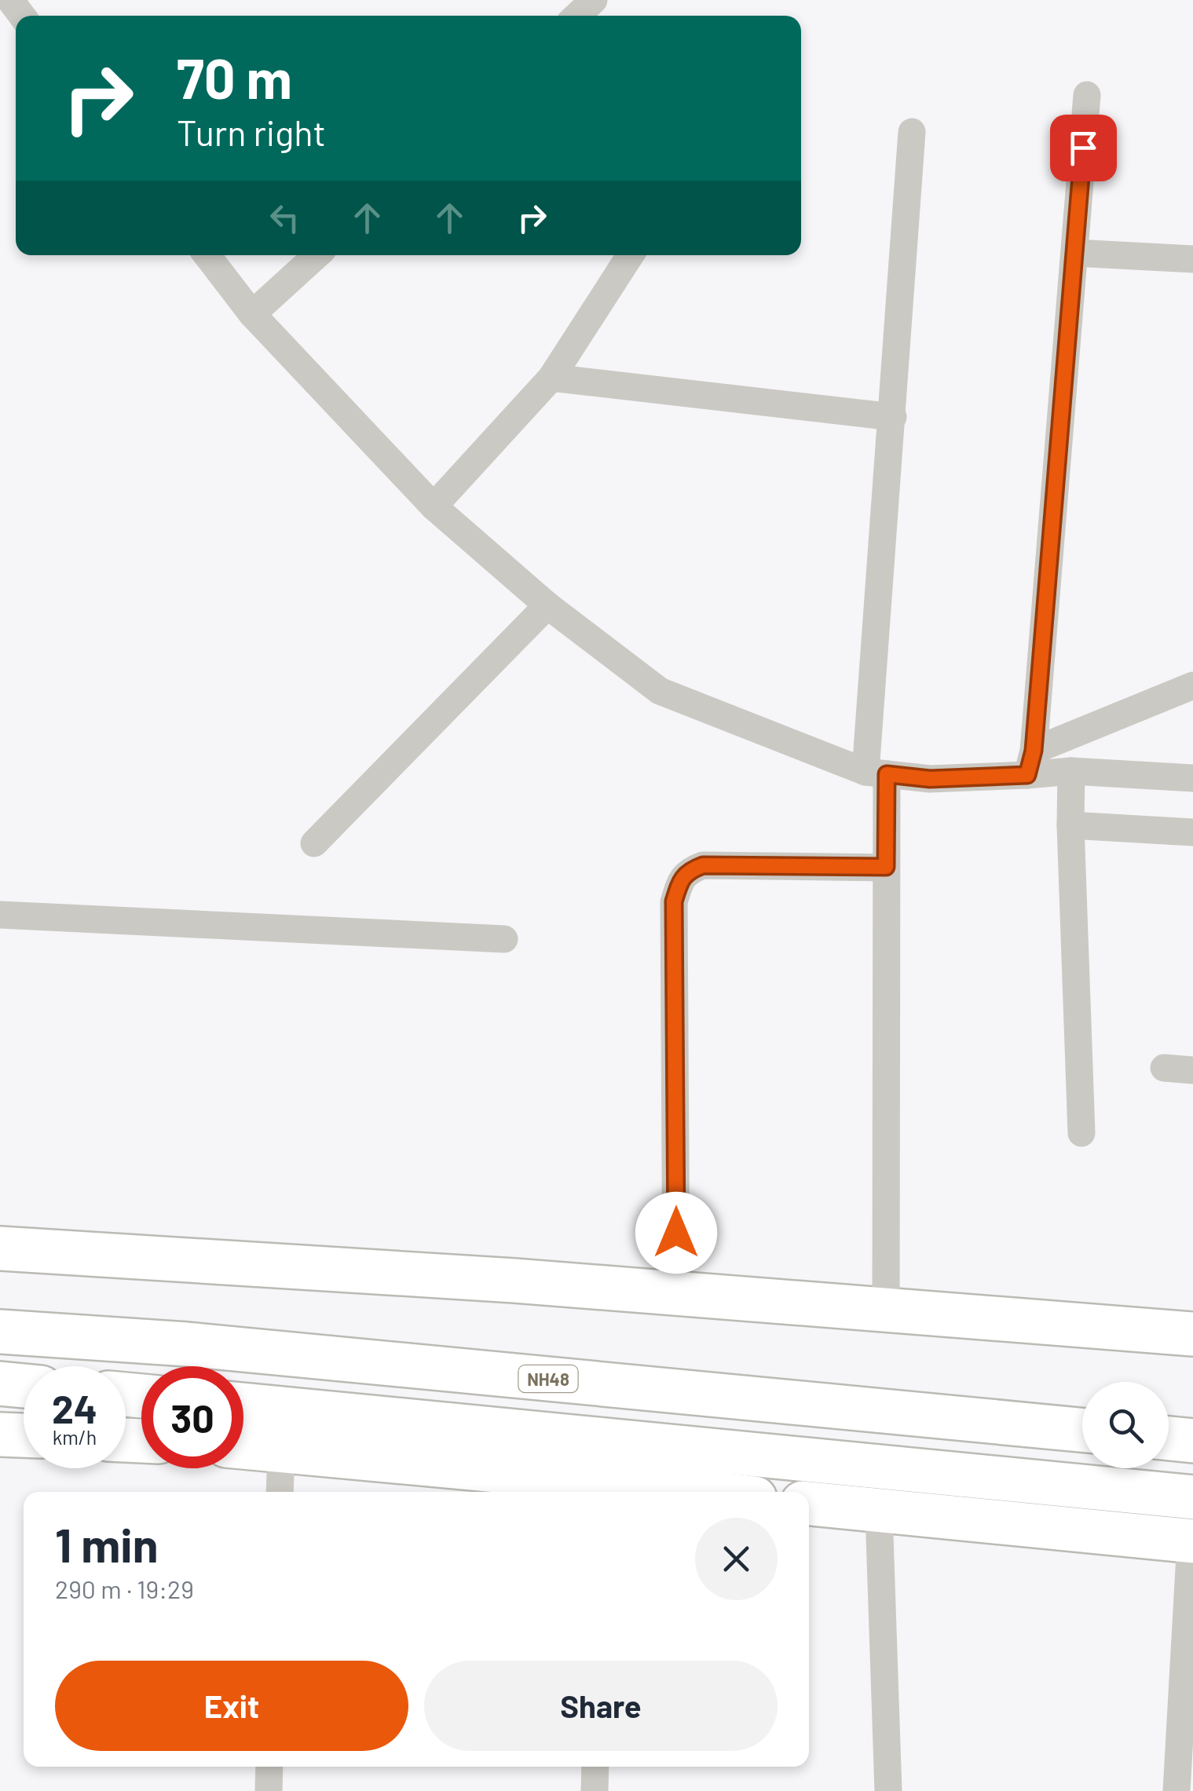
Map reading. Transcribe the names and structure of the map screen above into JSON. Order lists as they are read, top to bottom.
{
  "streets": {
    "highway": ["NH48"]
  },
  "page": {
    "turn": ["70 m", "Turn right"],
    "speed": "24 km/h",
    "limit": "30",
    "heading": ["1 min", "290 m · 19:29"],
    "buttons": ["Exit", "Share"]
  }
}
